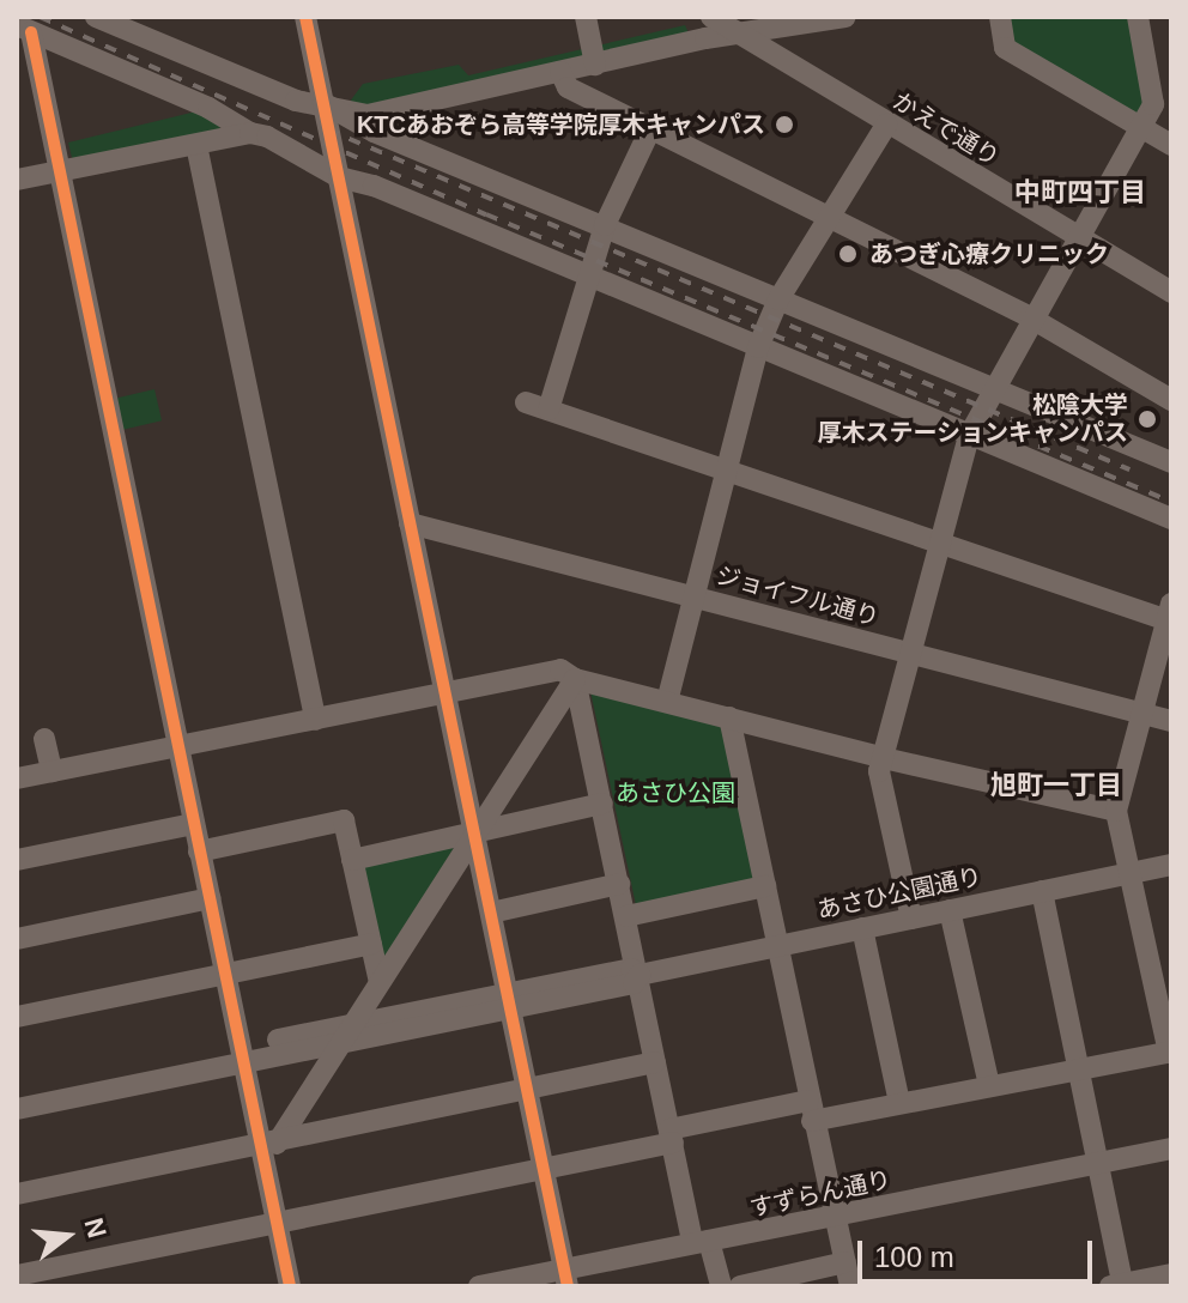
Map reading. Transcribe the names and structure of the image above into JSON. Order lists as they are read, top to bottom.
{
  "streets": {
    "street": [
      "かえで通り",
      "ジョイフル通り",
      "あさひ公園通り",
      "すずらん通り"
    ]
  },
  "districts": ["中町四丁目", "旭町一丁目"],
  "parks": ["あさひ公園"],
  "places": ["KTCあおぞら高等学院厚木キャンパス", "あつぎ心療クリニック", "松陰大学 厚木ステーションキャンパス"],
  "scale_bar": "100 m",
  "north": "right"
}
